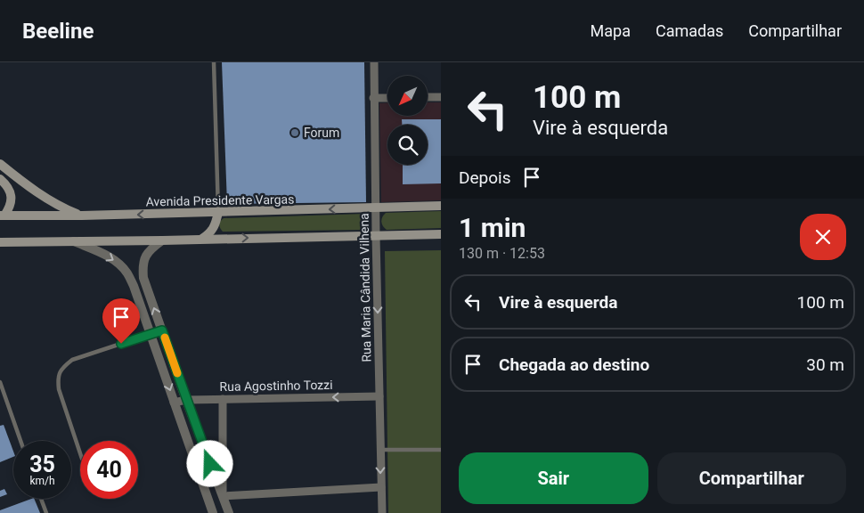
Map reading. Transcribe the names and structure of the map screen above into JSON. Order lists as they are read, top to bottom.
{
  "streets": {
    "main road": ["Avenida Presidente Vargas"],
    "street": ["Rua Maria Cândida Vilhena", "Rua Agostinho Tozzi"]
  },
  "crossings": [
    ["Avenida Presidente Vargas", "Rua Maria Cândida Vilhena"],
    ["Rua Maria Cândida Vilhena", "Rua Agostinho Tozzi"]
  ],
  "one_way": ["Rua Maria Cândida Vilhena", "Rua Agostinho Tozzi"],
  "places": ["Forum"],
  "north": "bottom left",
  "page": {
    "header": "Beeline",
    "nav": ["Mapa", "Camadas", "Compartilhar"],
    "turn": ["100 m", "Vire à esquerda"],
    "then": "Depois",
    "heading": ["1 min", "130 m · 12:53"],
    "list": [
      {
        "name": "Vire à esquerda",
        "value": "100 m"
      },
      {
        "name": "Chegada ao destino",
        "value": "30 m"
      }
    ],
    "speed": "35 km/h",
    "limit": "40",
    "buttons": ["Sair", "Compartilhar"]
  }
}
